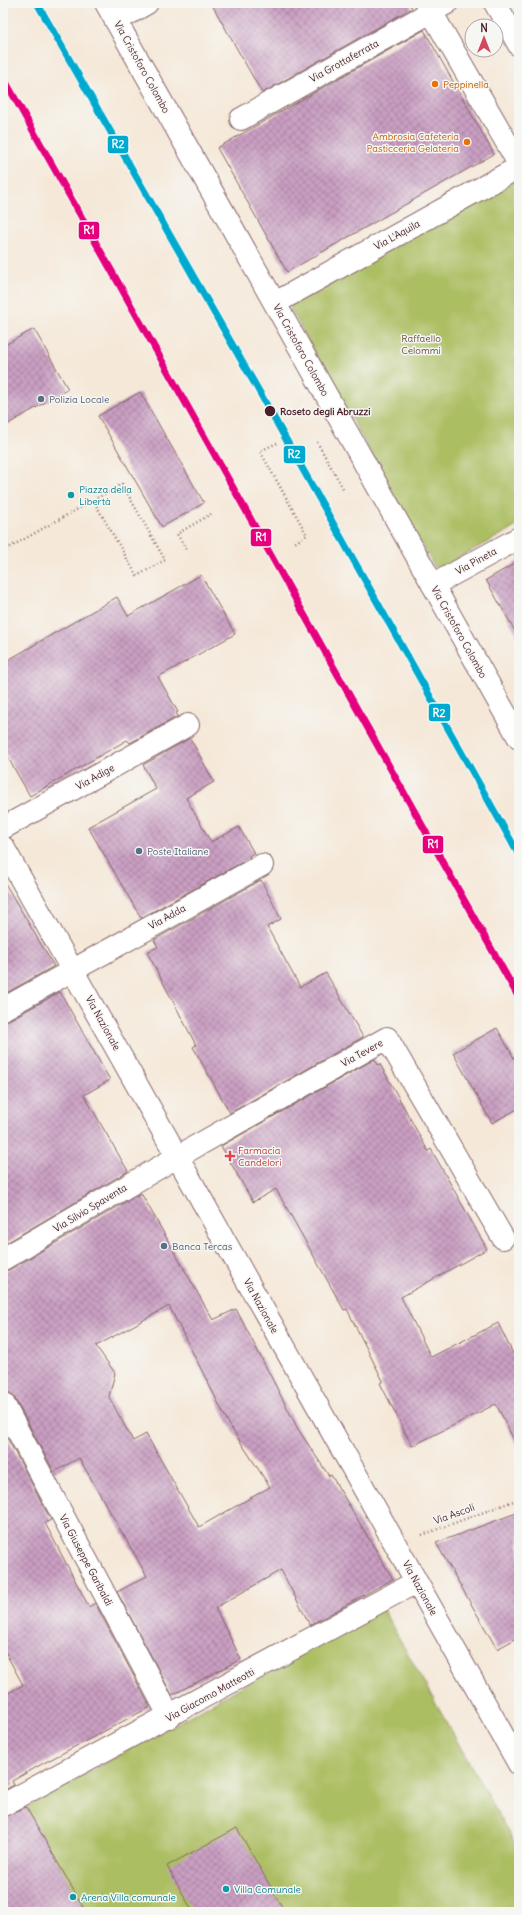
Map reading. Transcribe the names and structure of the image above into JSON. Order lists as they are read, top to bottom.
{
  "streets": {
    "street": [
      "Via Grottaferrata",
      "Via Cristoforo Colombo",
      "Via L'Aquila",
      "Via Pineta",
      "Via Adige",
      "Via Adda",
      "Via Nazionale",
      "Via Tevere",
      "Via Silvio Spaventa",
      "Via Giuseppe Garibaldi",
      "Via Giacomo Matteotti"
    ],
    "path": ["Via Ascoli"]
  },
  "crossings": [
    ["Via Cristoforo Colombo", "Via L'Aquila"],
    ["Via Cristoforo Colombo", "Via Pineta"],
    ["Via Adda", "Via Nazionale"],
    ["Via Nazionale", "Via Tevere"],
    ["Via Nazionale", "Via Silvio Spaventa"],
    ["Via Nazionale", "Via Ascoli"],
    ["Via Nazionale", "Via Giacomo Matteotti"],
    ["Via Tevere", "Via Silvio Spaventa"],
    ["Via Giuseppe Garibaldi", "Via Giacomo Matteotti"]
  ],
  "parks": ["Raffaello Celommi"],
  "places": {
    "other": [
      "Peppinella",
      "Ambrosia Cafetería Pasticceria Gelateria",
      "Polizia Locale",
      "Roseto degli Abruzzi",
      "Piazza della Libertà",
      "Poste Italiane",
      "Banca Tercas",
      "Villa Comunale",
      "Arena Villa comunale"
    ],
    "health": ["Farmacia Candelori"]
  },
  "lines": ["transit line R2", "transit line R1"],
  "north": "top"
}
